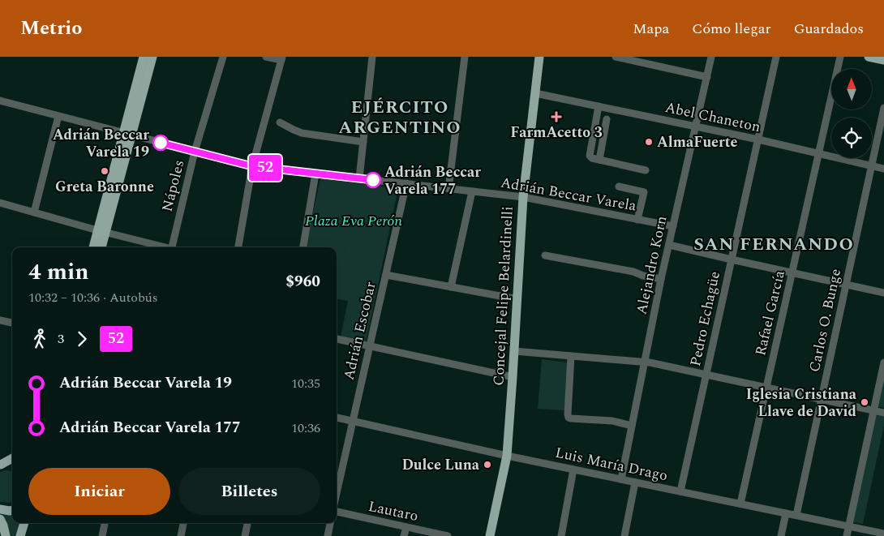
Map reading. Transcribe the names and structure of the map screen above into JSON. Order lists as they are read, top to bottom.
{
  "streets": {
    "main road": ["Concejal Felipe Belardinelli"],
    "street": [
      "Abel Chaneton",
      "Nápoles",
      "Adrián Beccar Varela",
      "Alejandro Korn",
      "Rafael García",
      "Pedro Echagüe",
      "Carlos O. Bunge",
      "Adrián Escobar",
      "Luis María Drago",
      "Lautaro"
    ]
  },
  "crossings": [
    ["Abel Chaneton", "Alejandro Korn"],
    ["Abel Chaneton", "Concejal Felipe Belardinelli"],
    ["Abel Chaneton", "Rafael García"],
    ["Abel Chaneton", "Pedro Echagüe"],
    ["Abel Chaneton", "Carlos O. Bunge"],
    ["Nápoles", "Adrián Beccar Varela"],
    ["Adrián Beccar Varela", "Alejandro Korn"],
    ["Adrián Beccar Varela", "Concejal Felipe Belardinelli"],
    ["Adrián Beccar Varela", "Adrián Escobar"],
    ["Alejandro Korn", "Luis María Drago"],
    ["Concejal Felipe Belardinelli", "Luis María Drago"],
    ["Rafael García", "Luis María Drago"],
    ["Pedro Echagüe", "Luis María Drago"],
    ["Carlos O. Bunge", "Luis María Drago"],
    ["Adrián Escobar", "Luis María Drago"]
  ],
  "districts": ["EJÉRCITO ARGENTINO", "SAN FERNANDO"],
  "parks": ["Plaza Eva Perón"],
  "places": {
    "health": ["FarmAcetto 3"],
    "other": [
      "AlmaFuerte",
      "Adrián Beccar Varela 19",
      "Greta Baronne",
      "Adrián Beccar Varela 177",
      "Iglesia Cristiana Llave de David",
      "Dulce Luna"
    ]
  },
  "lines": ["bus line 52"],
  "north": "top",
  "page": {
    "header": "Metrio",
    "nav": ["Mapa", "Cómo llegar", "Guardados"],
    "on_map": "52",
    "heading": ["4 min", "10:32 – 10:36 · Autobús", "$960"],
    "legs": ["3", "52"],
    "list": [
      {
        "name": "Adrián Beccar Varela 19",
        "value": "10:35"
      },
      {
        "name": "Adrián Beccar Varela 177",
        "value": "10:36"
      }
    ],
    "buttons": ["Iniciar", "Billetes"]
  }
}
